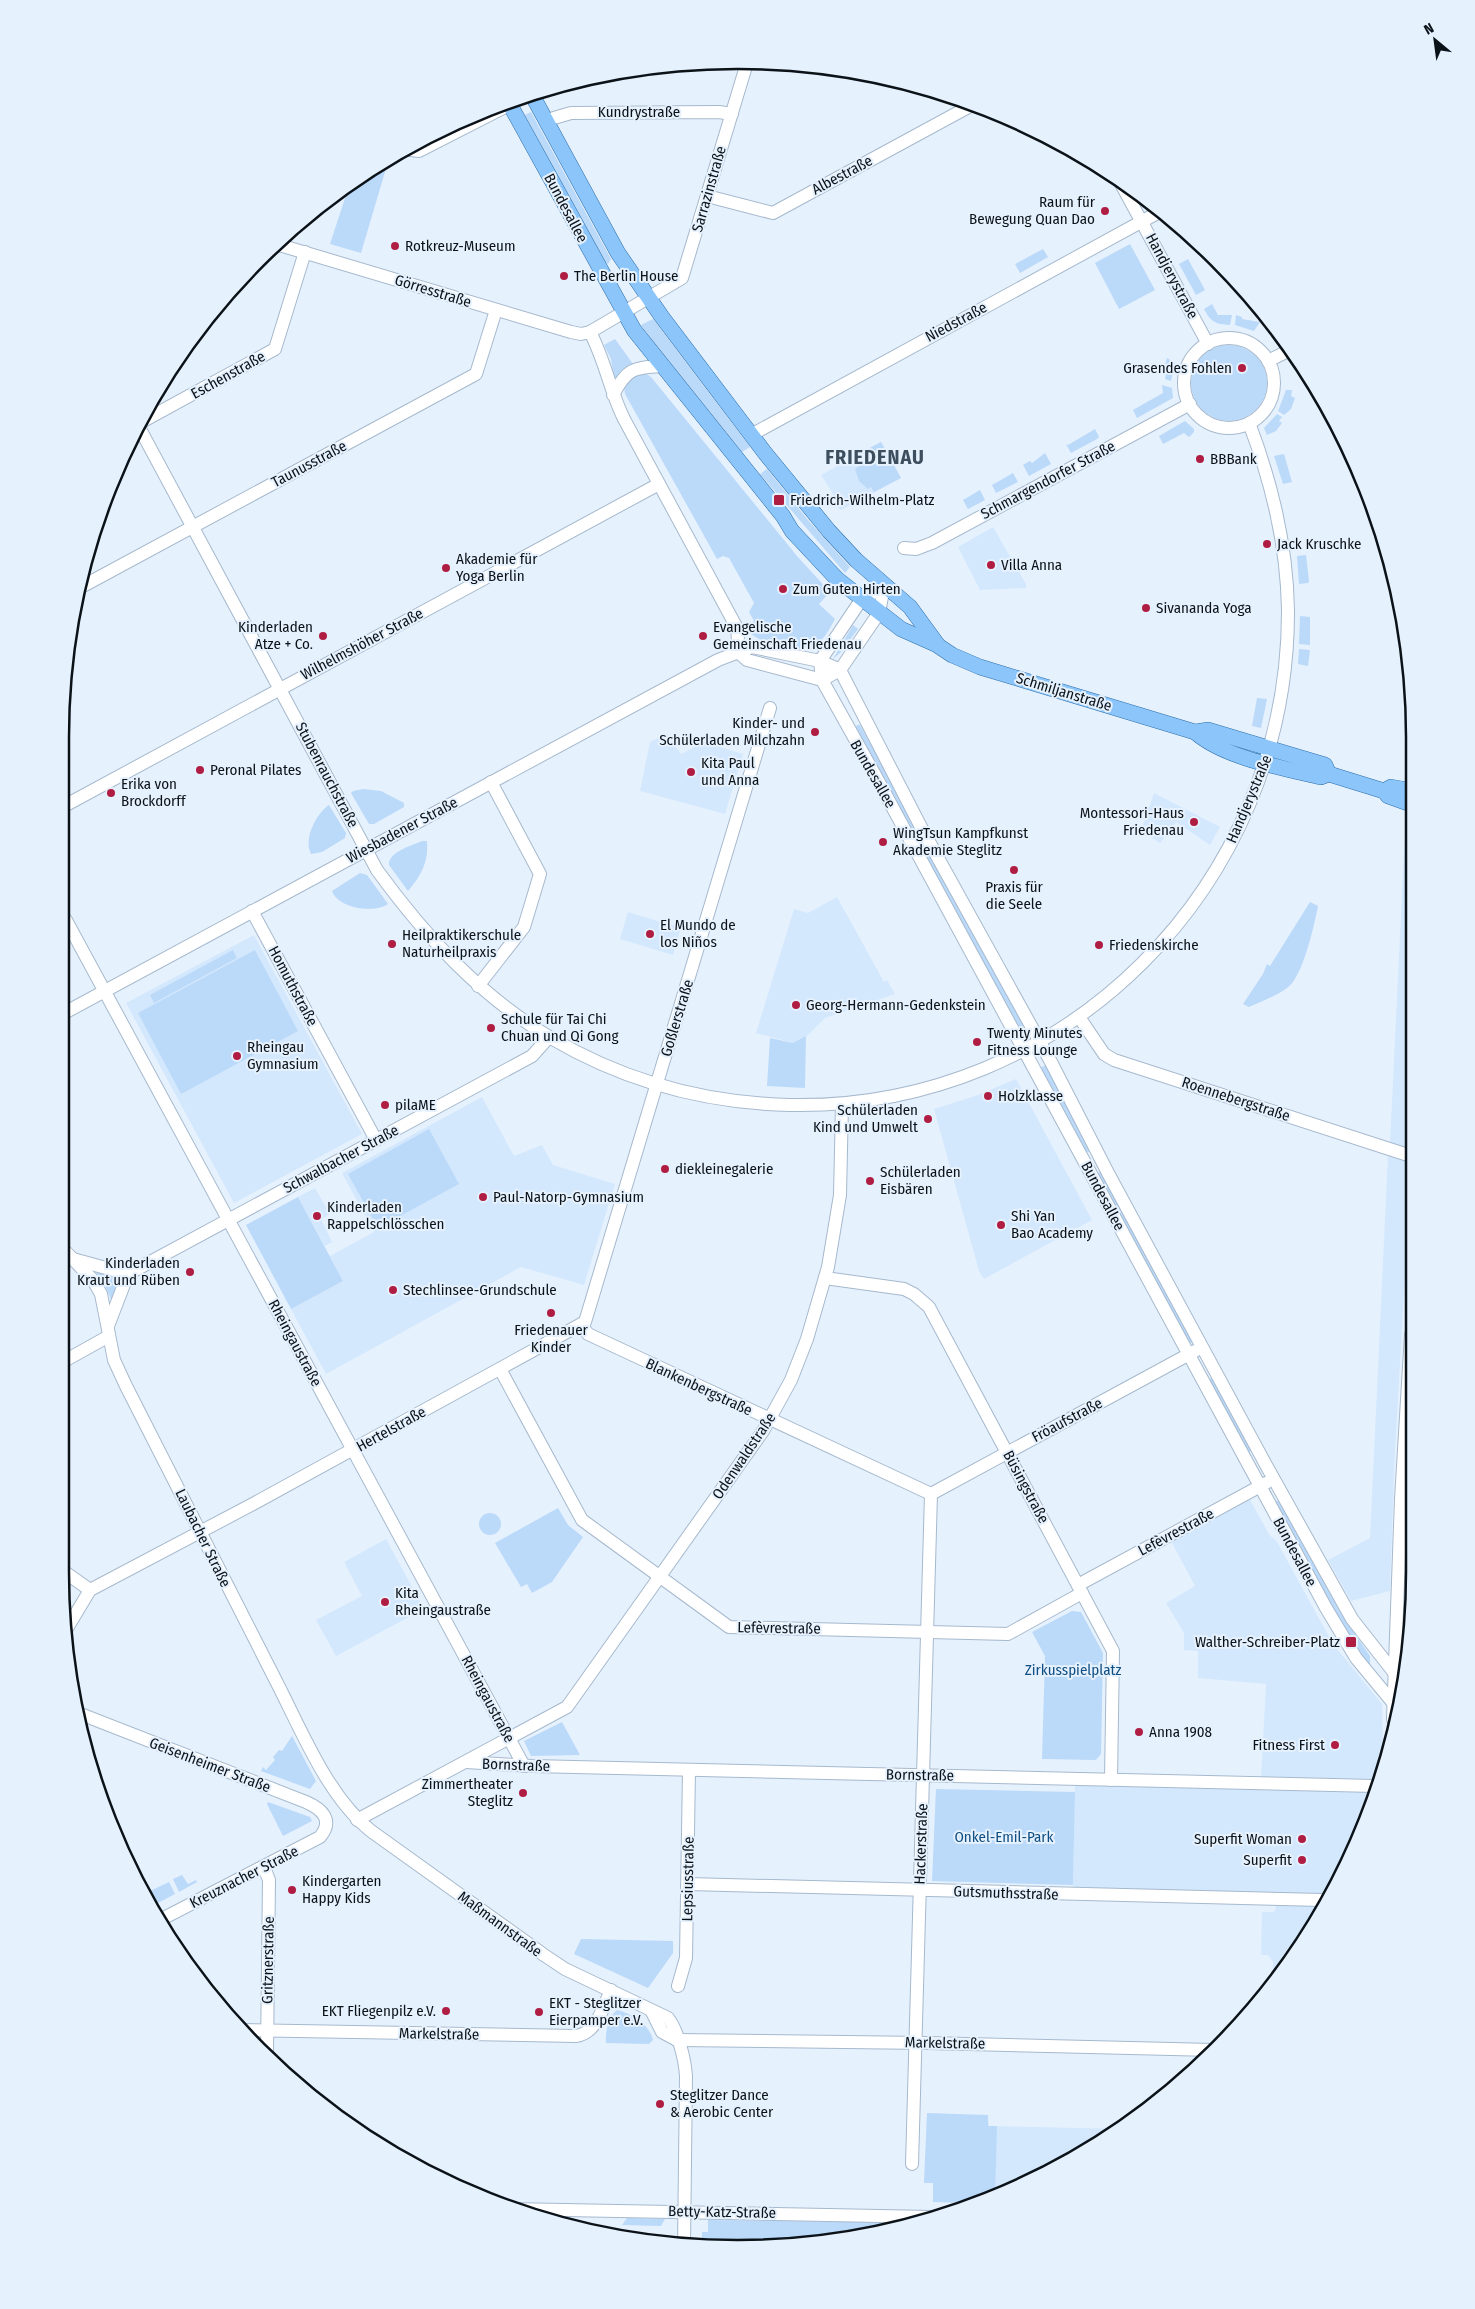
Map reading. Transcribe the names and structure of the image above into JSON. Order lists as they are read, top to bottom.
{
  "streets": {
    "main road": ["Bundesallee", "Schmiljanstraße"],
    "street": [
      "Kundrystraße",
      "Albestraße",
      "Sarrazinstraße",
      "Handjerystraße",
      "Görresstraße",
      "Niedstraße",
      "Eschenstraße",
      "Taunusstraße",
      "Schmargendorfer Straße",
      "Wilhelmshöher Straße",
      "Stubenrauchstraße",
      "Wiesbadener Straße",
      "Homuthstraße",
      "Goßlerstraße",
      "Roennebergstraße",
      "Schwalbacher Straße",
      "Rheingaustraße",
      "Blankenbergstraße",
      "Fröaufstraße",
      "Hertelstraße",
      "Odenwaldstraße",
      "Büsingstraße",
      "Lefèvrestraße",
      "Laubacher Straße",
      "Geisenheimer Straße",
      "Bornstraße",
      "Hackerstraße",
      "Kreuznacher Straße",
      "Lepsiusstraße",
      "Gutsmuthsstraße",
      "Maßmannstraße",
      "Gritznerstraße",
      "Markelstraße",
      "Betty-Katz-Straße"
    ]
  },
  "crossings": [
    ["Kundrystraße", "Sarrazinstraße"],
    ["Kundrystraße", "Bundesallee"],
    ["Albestraße", "Sarrazinstraße"],
    ["Sarrazinstraße", "Bundesallee"],
    ["Bundesallee", "Handjerystraße"],
    ["Bundesallee", "Stubenrauchstraße"],
    ["Bundesallee", "Fröaufstraße"],
    ["Bundesallee", "Lefèvrestraße"],
    ["Handjerystraße", "Niedstraße"],
    ["Handjerystraße", "Schmargendorfer Straße"],
    ["Handjerystraße", "Schmiljanstraße"],
    ["Handjerystraße", "Stubenrauchstraße"],
    ["Handjerystraße", "Roennebergstraße"],
    ["Görresstraße", "Eschenstraße"],
    ["Görresstraße", "Taunusstraße"],
    ["Taunusstraße", "Stubenrauchstraße"],
    ["Wilhelmshöher Straße", "Stubenrauchstraße"],
    ["Stubenrauchstraße", "Wiesbadener Straße"],
    ["Stubenrauchstraße", "Goßlerstraße"],
    ["Stubenrauchstraße", "Schwalbacher Straße"],
    ["Stubenrauchstraße", "Odenwaldstraße"],
    ["Wiesbadener Straße", "Homuthstraße"],
    ["Wiesbadener Straße", "Rheingaustraße"],
    ["Homuthstraße", "Schwalbacher Straße"],
    ["Goßlerstraße", "Blankenbergstraße"],
    ["Goßlerstraße", "Hertelstraße"],
    ["Schwalbacher Straße", "Rheingaustraße"],
    ["Rheingaustraße", "Hertelstraße"],
    ["Rheingaustraße", "Odenwaldstraße"],
    ["Rheingaustraße", "Bornstraße"],
    ["Blankenbergstraße", "Fröaufstraße"],
    ["Blankenbergstraße", "Hertelstraße"],
    ["Blankenbergstraße", "Odenwaldstraße"],
    ["Blankenbergstraße", "Hackerstraße"],
    ["Fröaufstraße", "Büsingstraße"],
    ["Fröaufstraße", "Hackerstraße"],
    ["Hertelstraße", "Lefèvrestraße"],
    ["Hertelstraße", "Laubacher Straße"],
    ["Odenwaldstraße", "Büsingstraße"],
    ["Odenwaldstraße", "Lefèvrestraße"],
    ["Büsingstraße", "Lefèvrestraße"],
    ["Büsingstraße", "Bornstraße"],
    ["Lefèvrestraße", "Hackerstraße"],
    ["Laubacher Straße", "Maßmannstraße"],
    ["Geisenheimer Straße", "Kreuznacher Straße"],
    ["Bornstraße", "Hackerstraße"],
    ["Bornstraße", "Lepsiusstraße"],
    ["Hackerstraße", "Gutsmuthsstraße"],
    ["Hackerstraße", "Markelstraße"],
    ["Kreuznacher Straße", "Gritznerstraße"],
    ["Lepsiusstraße", "Gutsmuthsstraße"],
    ["Maßmannstraße", "Markelstraße"],
    ["Gritznerstraße", "Markelstraße"]
  ],
  "districts": ["FRIEDENAU"],
  "parks": ["Zirkusspielplatz", "Onkel-Emil-Park"],
  "places": {
    "other": [
      "Raum für Bewegung Quan Dao",
      "Rotkreuz-Museum",
      "The Berlin House",
      "Grasendes Fohlen",
      "BBBank",
      "Jack Kruschke",
      "Villa Anna",
      "Akademie für Yoga Berlin",
      "Zum Guten Hirten",
      "Sivananda Yoga",
      "Kinderladen Atze + Co.",
      "Evangelische Gemeinschaft Friedenau",
      "Kinder- und Schülerladen Milchzahn",
      "Peronal Pilates",
      "Kita Paul und Anna",
      "Erika von Brockdorff",
      "Montessori-Haus Friedenau",
      "WingTsun Kampfkunst Akademie Steglitz",
      "Praxis für die Seele",
      "El Mundo de los Niños",
      "Heilpraktikerschule Naturheilpraxis",
      "Friedenskirche",
      "Georg-Hermann-Gedenkstein",
      "Schule für Tai Chi Chuan und Qi Gong",
      "Twenty Minutes Fitness Lounge",
      "Rheingau Gymnasium",
      "Holzklasse",
      "pilaME",
      "Schülerladen Kind und Umwelt",
      "diekleinegalerie",
      "Schülerladen Eisbären",
      "Paul-Natorp-Gymnasium",
      "Kinderladen Rappelschlösschen",
      "Shi Yan Bao Academy",
      "Kinderladen Kraut und Rüben",
      "Stechlinsee-Grundschule",
      "Friedenauer Kinder",
      "Kita Rheingaustraße",
      "Anna 1908",
      "Fitness First",
      "Zimmertheater Steglitz",
      "Superfit Woman",
      "Superfit",
      "Kindergarten Happy Kids",
      "EKT Fliegenpilz e.V.",
      "EKT - Steglitzer Eierpamper e.V.",
      "Steglitzer Dance & Aerobic Center"
    ],
    "transit": ["Friedrich-Wilhelm-Platz", "Walther-Schreiber-Platz"]
  },
  "north": "top left"
}
